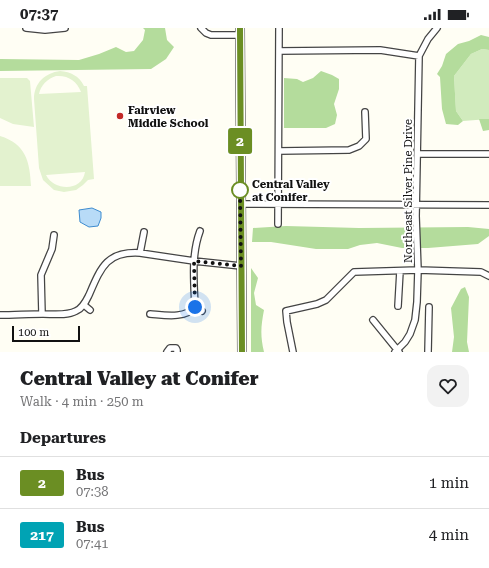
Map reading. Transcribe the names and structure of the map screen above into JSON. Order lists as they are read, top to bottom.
{
  "streets": {
    "street": ["Northeast Silver Pine Drive"]
  },
  "places": ["Fairview Middle School", "Central Valley at Conifer"],
  "lines": ["bus line 2"],
  "scale_bar": "100 m",
  "page": {
    "status": "07:37",
    "on_map": "2",
    "scale": "100 m",
    "heading": [
      ["Central Valley at Conifer", "Walk · 4 min · 250 m"],
      "Departures"
    ],
    "list": [
      {
        "mark": "2",
        "name": "Bus",
        "note": "07:38",
        "value": "1 min"
      },
      {
        "mark": "217",
        "name": "Bus",
        "note": "07:41",
        "value": "4 min"
      }
    ]
  }
}
